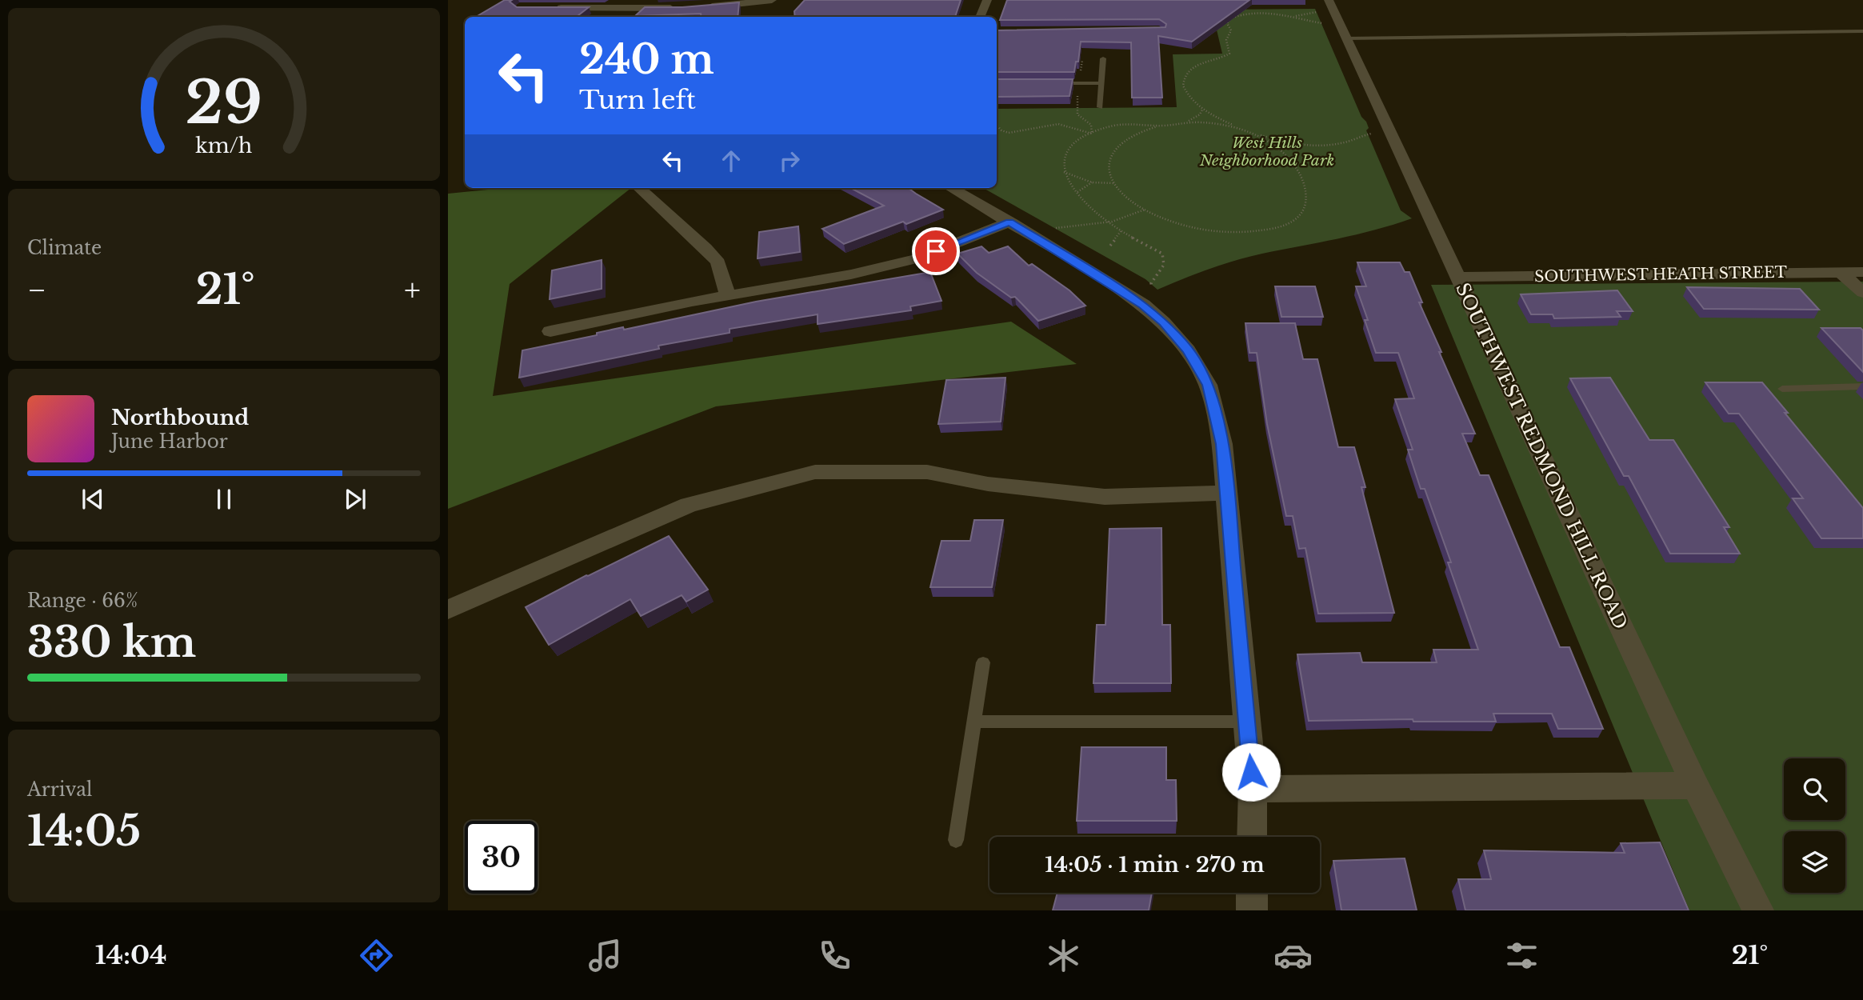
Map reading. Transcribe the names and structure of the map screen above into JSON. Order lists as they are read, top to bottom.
{
  "streets": {
    "street": ["SOUTHWEST HEATH STREET", "SOUTHWEST REDMOND HILL ROAD"]
  },
  "crossings": [
    ["SOUTHWEST HEATH STREET", "SOUTHWEST REDMOND HILL ROAD"]
  ],
  "parks": ["West Hills Neighborhood Park"],
  "page": {
    "turn": ["240 m", "Turn left"],
    "tile": [
      "Climate",
      ["Range · 66%", "330 km"],
      ["Arrival", "14:05"]
    ],
    "heat": ["−", "21°", "+"],
    "song": ["Northbound", "June Harbor"],
    "limit": "30",
    "trip": "14:05 · 1 min · 270 m",
    "tabs": ["14:04", "21°"],
    "gauge": ["29", "km/h"]
  }
}
